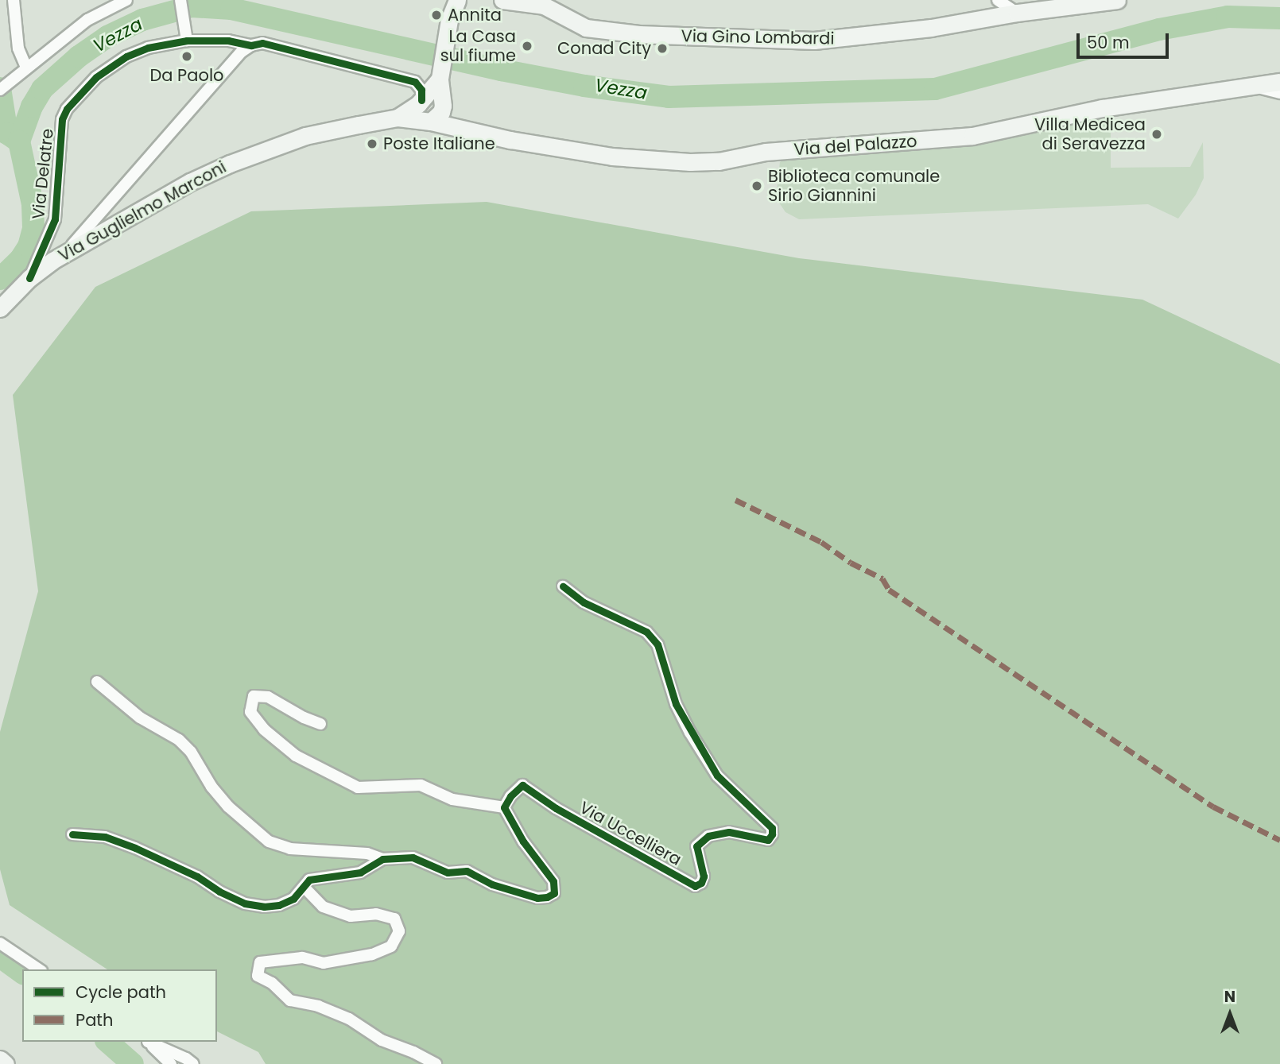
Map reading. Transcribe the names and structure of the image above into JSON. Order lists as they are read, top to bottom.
{
  "streets": {
    "main road": ["Via Gino Lombardi", "Via del Palazzo", "Via Guglielmo Marconi"],
    "street": ["Via Delatre", "Via Uccelliera"]
  },
  "crossings": [
    ["Via del Palazzo", "Via Guglielmo Marconi"],
    ["Via Delatre", "Via Guglielmo Marconi"]
  ],
  "water": ["Vezza"],
  "places": [
    "Annita",
    "La Casa sul fiume",
    "Conad City",
    "Da Paolo",
    "Villa Medicea di Seravezza",
    "Poste Italiane",
    "Biblioteca comunale Sirio Giannini"
  ],
  "legend": ["Cycle path", "Path"],
  "scale_bar": "50 m",
  "north": "top"
}
